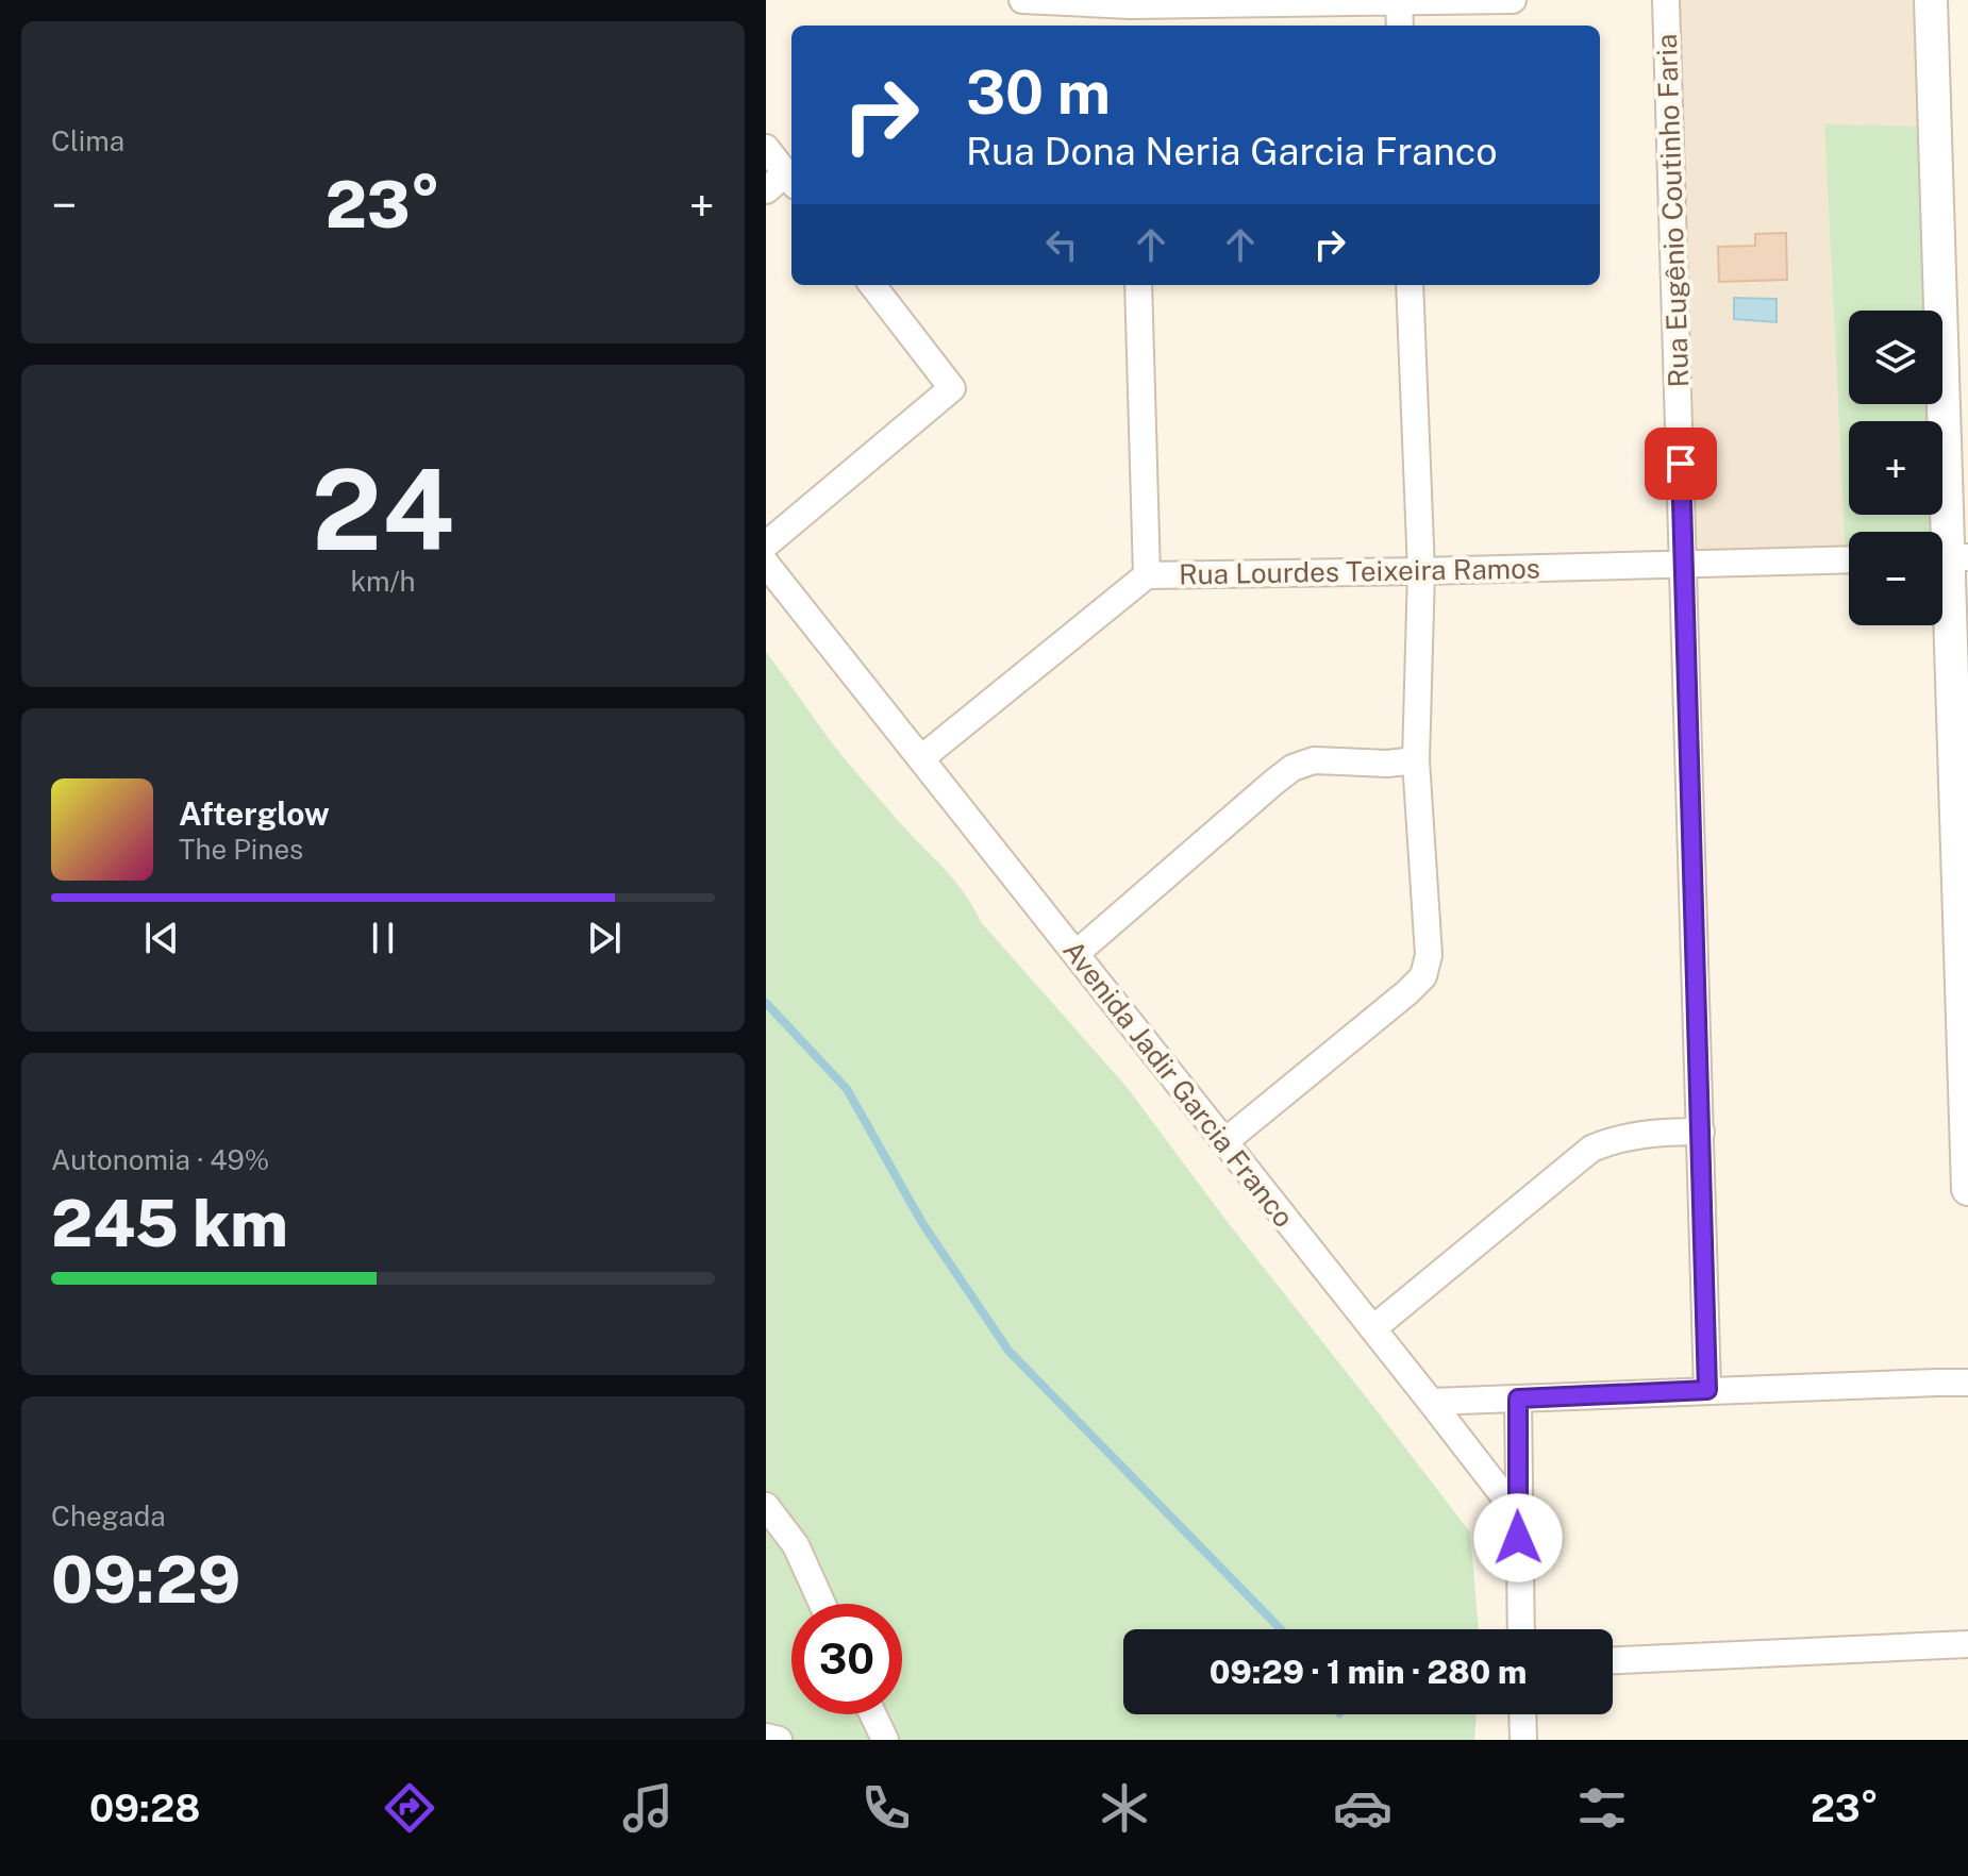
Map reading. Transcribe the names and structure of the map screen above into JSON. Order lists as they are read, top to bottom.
{
  "streets": {
    "street": ["Rua Eugênio Coutinho Faria", "Rua Lourdes Teixeira Ramos", "Avenida Jadir Garcia Franco"]
  },
  "crossings": [
    ["Rua Eugênio Coutinho Faria", "Rua Lourdes Teixeira Ramos"],
    ["Rua Lourdes Teixeira Ramos", "Avenida Jadir Garcia Franco"]
  ],
  "page": {
    "tile": [
      "Clima",
      ["24", "km/h"],
      ["Autonomia · 49%", "245 km"],
      ["Chegada", "09:29"]
    ],
    "turn": ["30 m", "Rua Dona Neria Garcia Franco"],
    "heat": ["−", "23°", "+"],
    "map_buttons": ["+", "−"],
    "song": ["Afterglow", "The Pines"],
    "limit": "30",
    "trip": "09:29 · 1 min · 280 m",
    "tabs": ["09:28", "23°"]
  }
}
